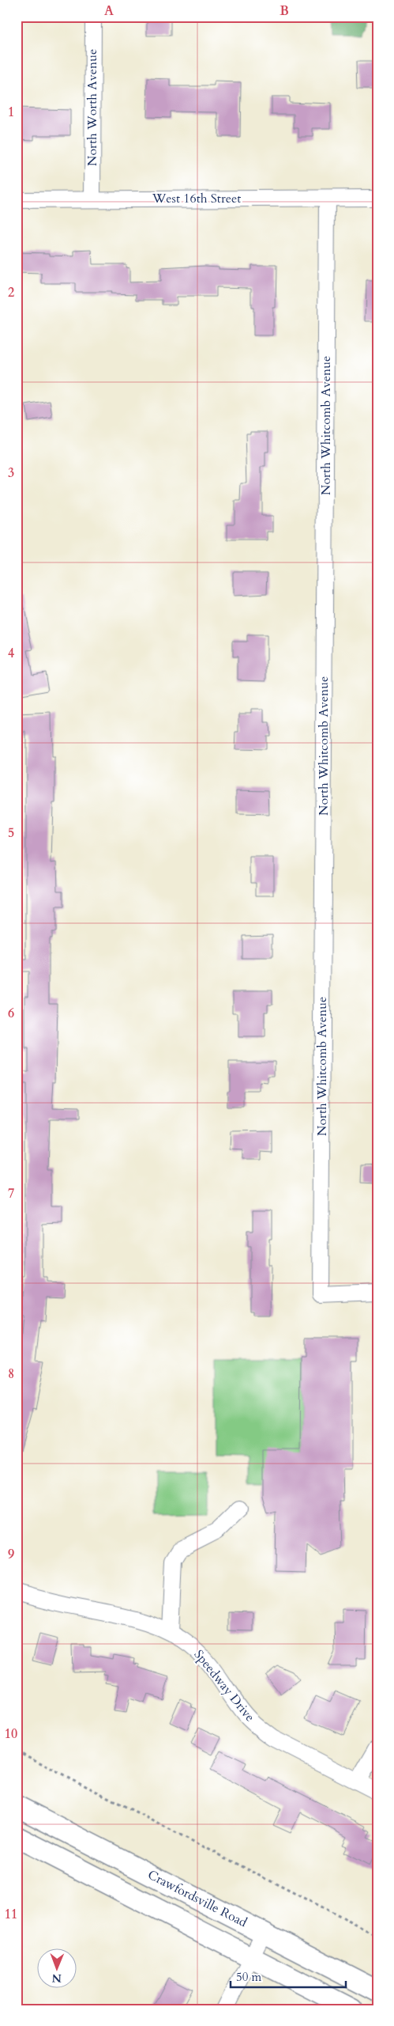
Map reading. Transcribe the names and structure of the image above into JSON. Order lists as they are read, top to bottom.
{
  "streets": {
    "main road": ["Crawfordsville Road"],
    "street": [
      "North Worth Avenue",
      "West 16th Street",
      "North Whitcomb Avenue",
      "Speedway Drive"
    ]
  },
  "crossings": [
    ["North Worth Avenue", "West 16th Street"],
    ["West 16th Street", "North Whitcomb Avenue"]
  ],
  "scale_bar": "50 m",
  "north": "bottom",
  "grid": {
    "columns": ["A", "B"],
    "rows": [
      "1",
      "2",
      "3",
      "4",
      "5",
      "6",
      "7",
      "8",
      "9",
      "10",
      "11"
    ]
  }
}
